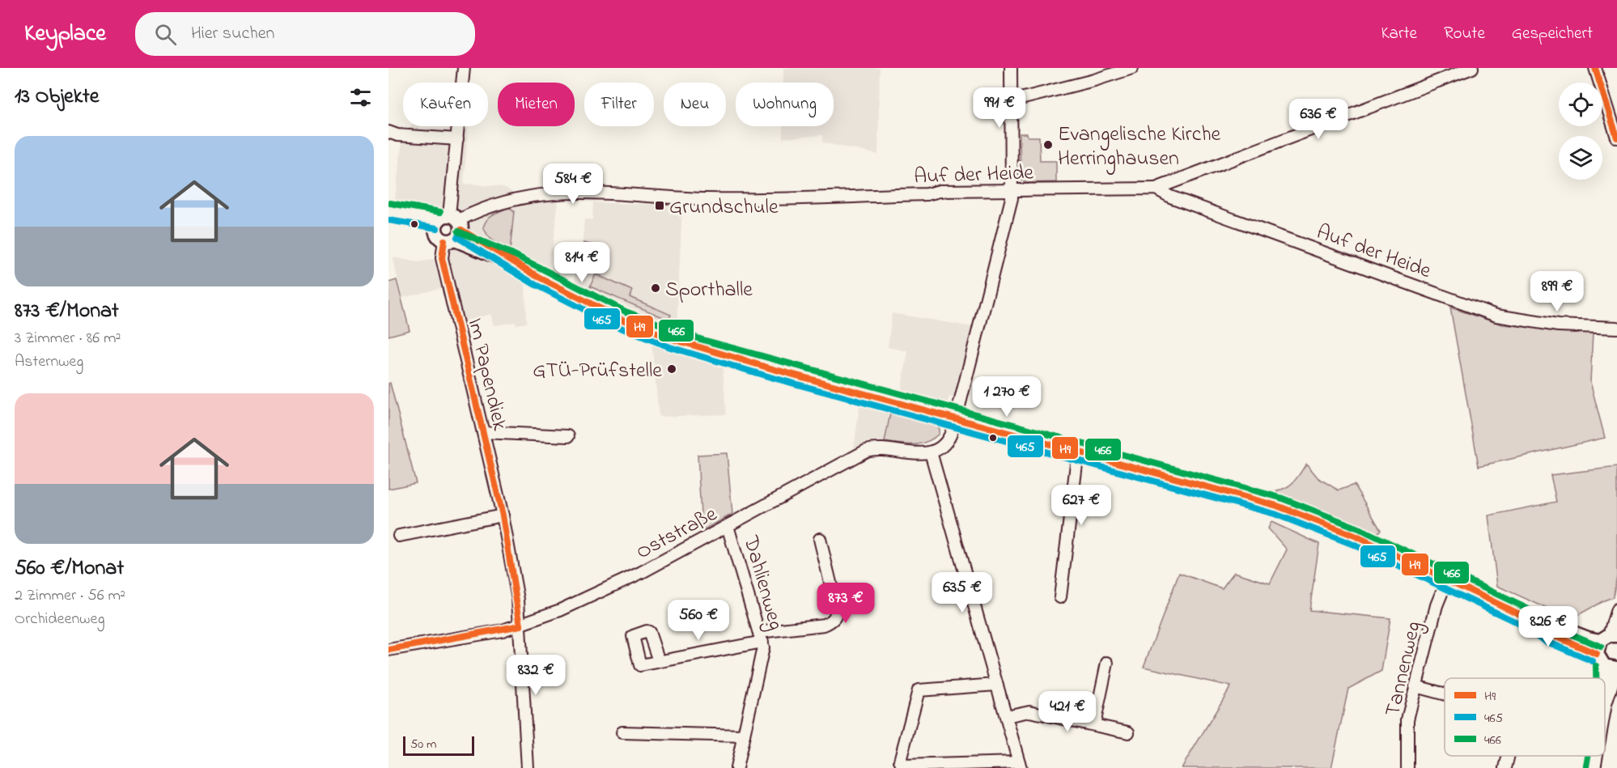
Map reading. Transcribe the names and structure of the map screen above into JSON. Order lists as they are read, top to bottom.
{
  "streets": {
    "street": [
      "Auf der Heide",
      "Im Papendiek",
      "Oststraße",
      "Dahlienweg",
      "Tannenweg"
    ]
  },
  "crossings": [
    ["Auf der Heide", "Im Papendiek"],
    ["Im Papendiek", "Oststraße"],
    ["Oststraße", "Dahlienweg"]
  ],
  "places": {
    "other": ["Evangelische Kirche Herringhausen", "Sporthalle", "GTÜ-Prüfstelle"],
    "transit": ["Grundschule"]
  },
  "lines": ["transit line H9", "transit line 466", "transit line 465"],
  "legend": ["H9", "465", "466"],
  "scale_bar": "50 m",
  "page": {
    "header": "Keyplace",
    "search": "Hier suchen",
    "nav": ["Karte", "Route", "Gespeichert"],
    "heading": "13 Objekte",
    "chip": [
      "Kaufen",
      "Mieten",
      "Filter",
      "Neu",
      "Wohnung"
    ],
    "price": [
      "991 €",
      "636 €",
      "584 €",
      "814 €",
      "899 €",
      "1 270 €",
      "627 €",
      "635 €",
      "873 €",
      "560 €",
      "826 €",
      "832 €",
      "421 €"
    ],
    "list": [
      {
        "name": "873 €/Monat",
        "note": "3 Zimmer · 86 m² · Asternweg"
      },
      {
        "name": "560 €/Monat",
        "note": "2 Zimmer · 56 m² · Orchideenweg"
      }
    ],
    "scale": "50 m"
  }
}
